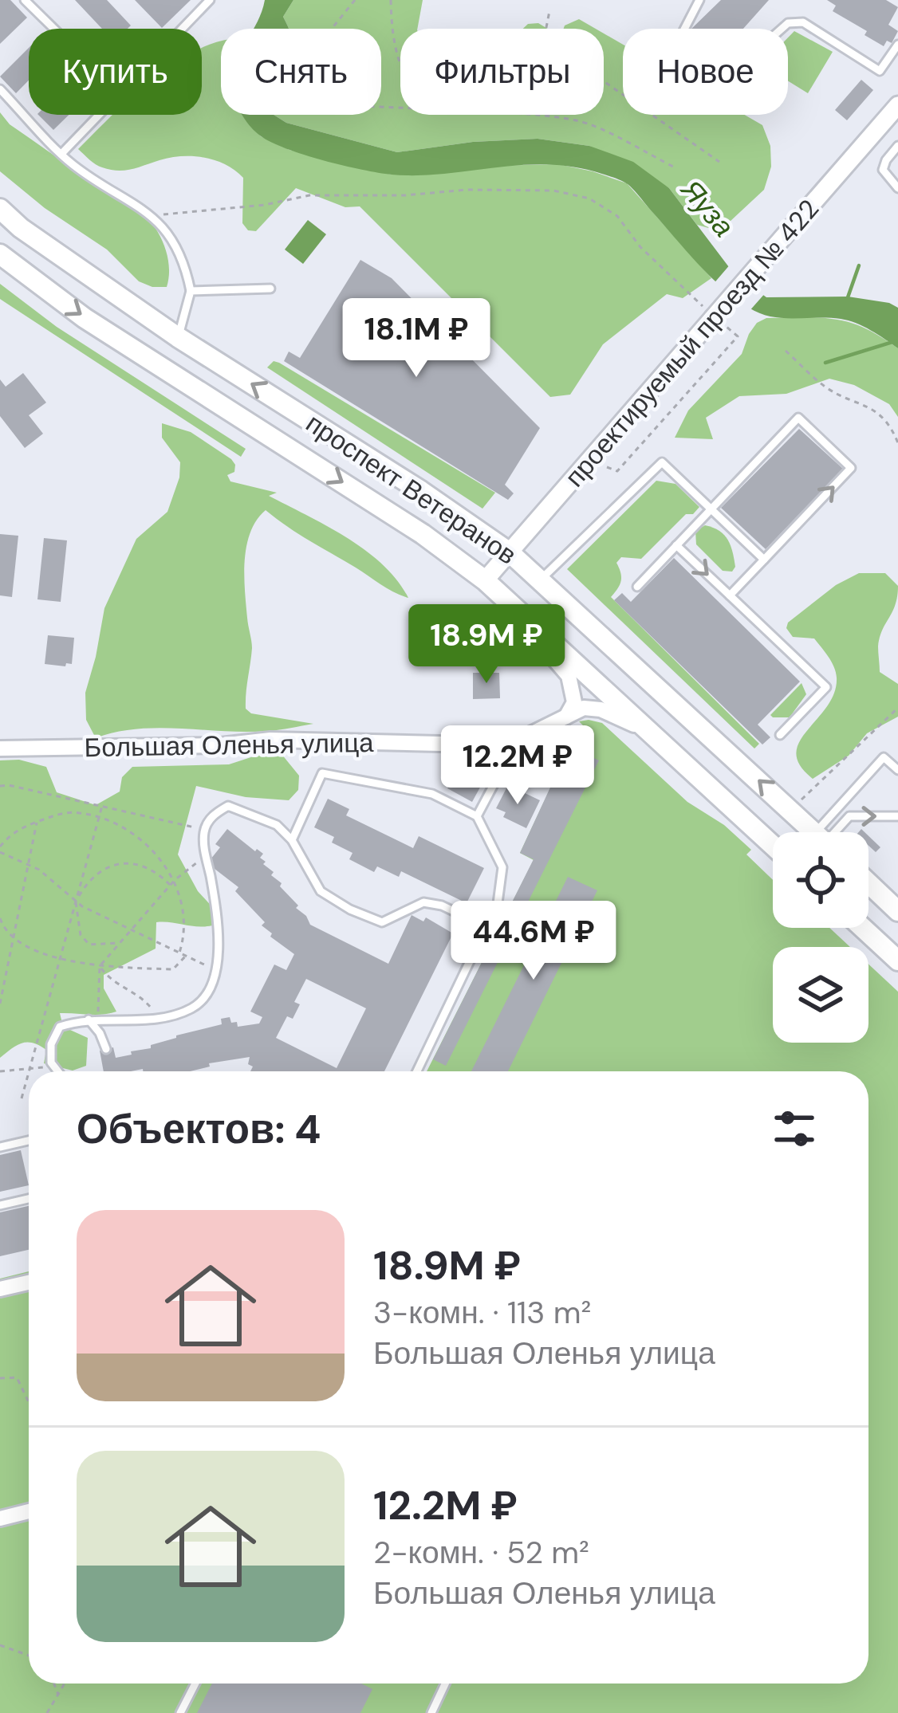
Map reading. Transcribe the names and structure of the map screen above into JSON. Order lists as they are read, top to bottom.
{
  "streets": {
    "main road": ["проспект Ветеранов"],
    "street": ["проектируемый проезд № 422", "Большая Оленья улица"]
  },
  "crossings": [
    ["проектируемый проезд № 422", "проспект Ветеранов"]
  ],
  "water": ["Яуза"],
  "page": {
    "chip": [
      "Купить",
      "Снять",
      "Фильтры",
      "Новое"
    ],
    "price": [
      "18.1M ₽",
      "18.9M ₽",
      "12.2M ₽",
      "44.6M ₽"
    ],
    "heading": "Объектов: 4",
    "list": [
      {
        "name": "18.9M ₽",
        "note": "3-комн. · 113 m² · Большая Оленья улица"
      },
      {
        "name": "12.2M ₽",
        "note": "2-комн. · 52 m² · Большая Оленья улица"
      }
    ]
  }
}
